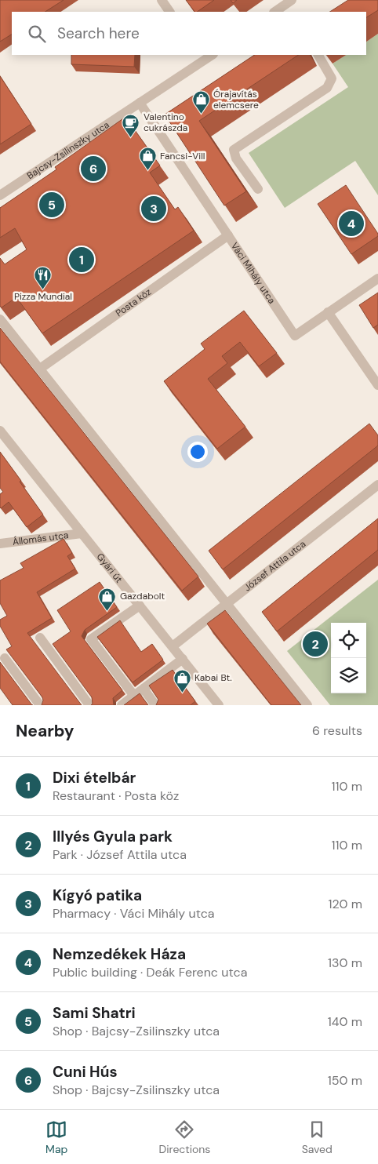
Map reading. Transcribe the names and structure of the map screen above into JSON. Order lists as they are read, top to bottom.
{
  "streets": {
    "street": [
      "Bajcsy-Zsilinszky utca",
      "Váci Mihály utca",
      "Posta köz",
      "Állomás utca",
      "József Attila utca",
      "Gyári út"
    ]
  },
  "crossings": [
    ["Bajcsy-Zsilinszky utca", "Váci Mihály utca"],
    ["Váci Mihály utca", "Posta köz"],
    ["Állomás utca", "Gyári út"],
    ["József Attila utca", "Gyári út"]
  ],
  "places": {
    "shop": [
      "Órajavítás elemcsere",
      "Fancsi-Vill",
      "Gazdabolt",
      "Kabai Bt."
    ],
    "cafe": ["Valentino cukrászda"],
    "restaurant": ["Pizza Mundial"]
  },
  "page": {
    "search": "Search here",
    "pins": [
      "6",
      "5",
      "3",
      "4",
      "1",
      "2"
    ],
    "heading": ["Nearby", "6 results"],
    "list": [
      {
        "mark": "1",
        "name": "Dixi ételbár",
        "note": "Restaurant · Posta köz",
        "value": "110 m"
      },
      {
        "mark": "2",
        "name": "Illyés Gyula park",
        "note": "Park · József Attila utca",
        "value": "110 m"
      },
      {
        "mark": "3",
        "name": "Kígyó patika",
        "note": "Pharmacy · Váci Mihály utca",
        "value": "120 m"
      },
      {
        "mark": "4",
        "name": "Nemzedékek Háza",
        "note": "Public building · Deák Ferenc utca",
        "value": "130 m"
      },
      {
        "mark": "5",
        "name": "Sami Shatri",
        "note": "Shop · Bajcsy-Zsilinszky utca",
        "value": "140 m"
      },
      {
        "mark": "6",
        "name": "Cuni Hús",
        "note": "Shop · Bajcsy-Zsilinszky utca",
        "value": "150 m"
      }
    ],
    "nav": ["Map", "Directions", "Saved"]
  }
}
